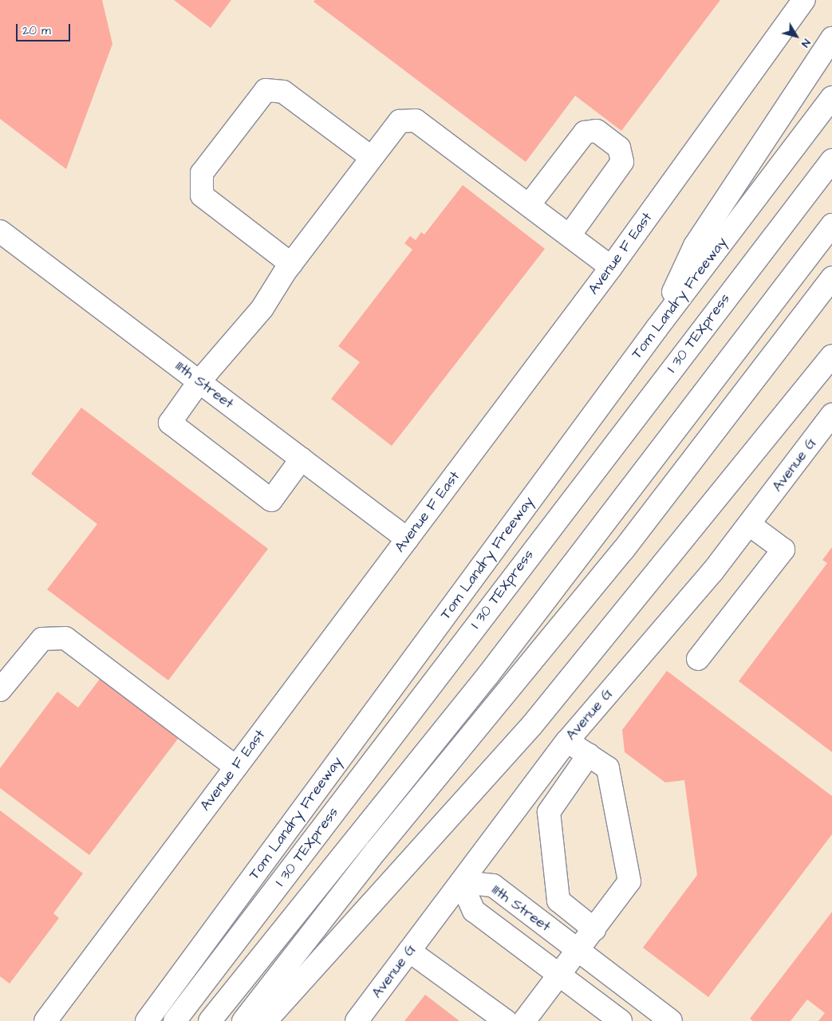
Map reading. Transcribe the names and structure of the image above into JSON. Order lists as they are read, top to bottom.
{
  "streets": {
    "main road": [
      "Avenue F East",
      "Tom Landry Freeway",
      "I 30 TEXpress",
      "111th Street",
      "Avenue G"
    ]
  },
  "crossings": [
    ["Avenue F East", "111th Street"],
    ["111th Street", "Avenue G"]
  ],
  "scale_bar": "20 m",
  "north": "bottom right"
}
